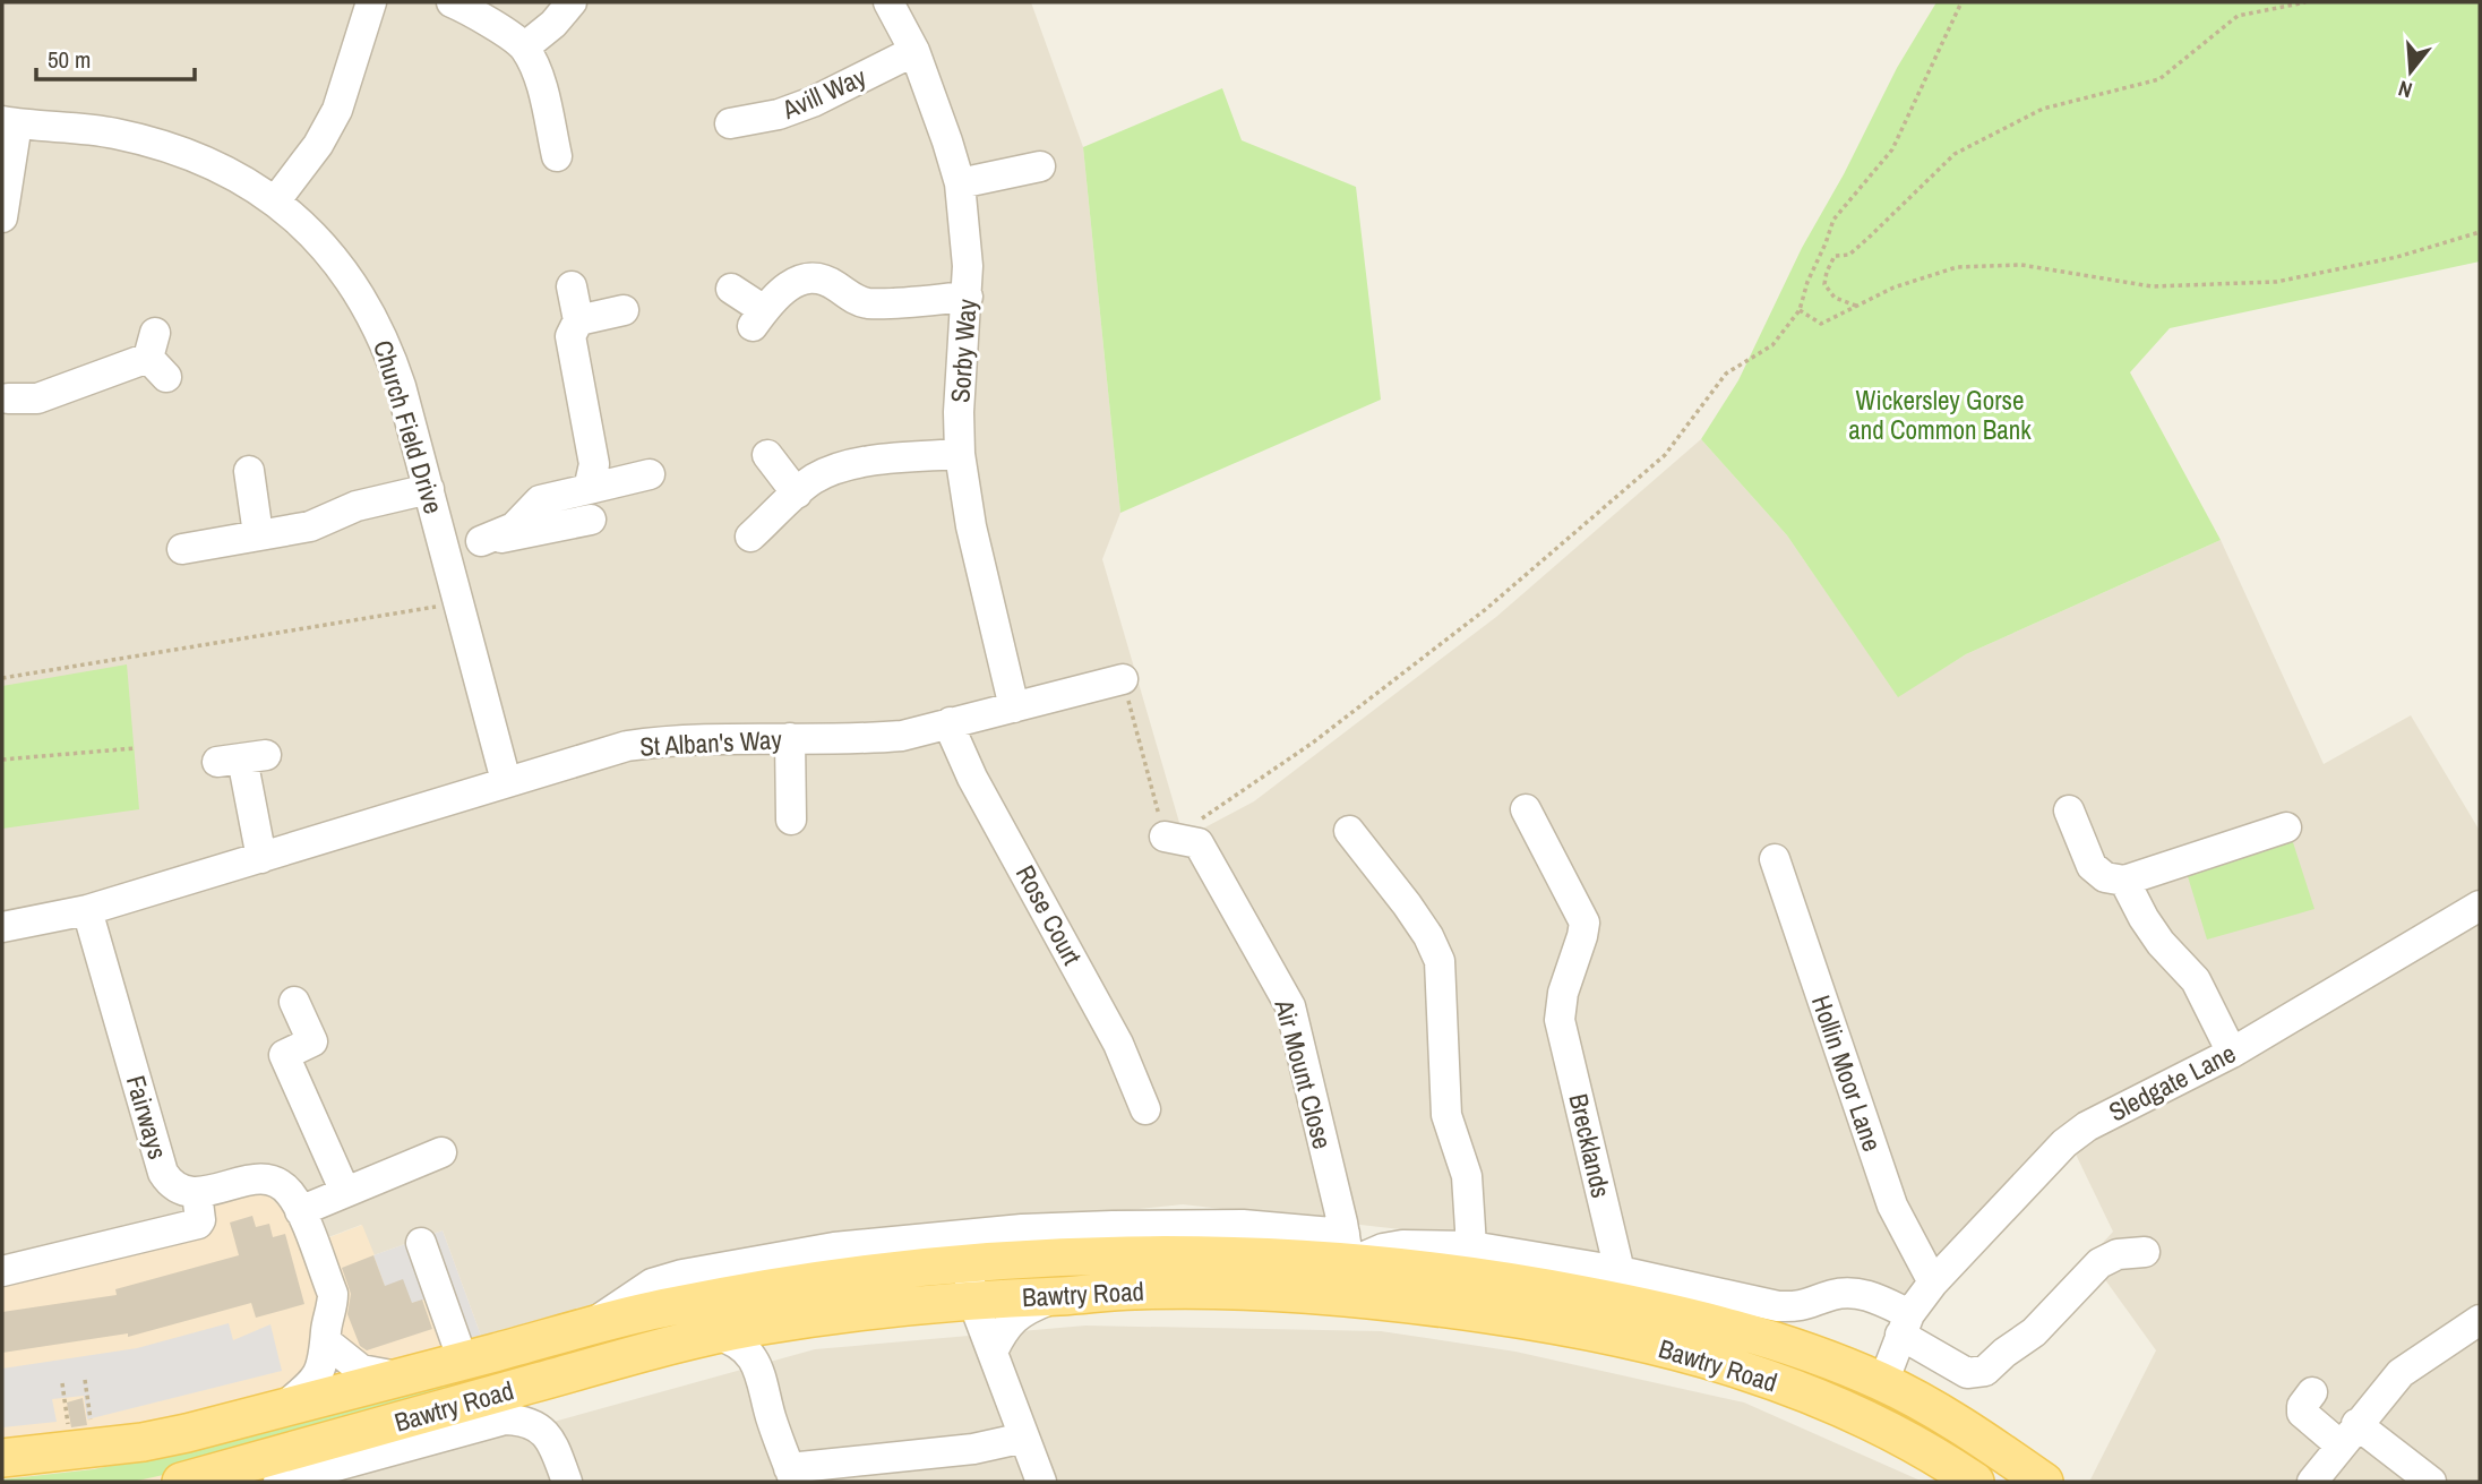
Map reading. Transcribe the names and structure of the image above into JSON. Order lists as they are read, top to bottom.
{
  "streets": {
    "main road": ["Bawtry Road"],
    "street": [
      "Avill Way",
      "Sorby Way",
      "Church Field Drive",
      "St Alban's Way",
      "Rose Court",
      "Hollin Moor Lane",
      "Air Mount Close",
      "Sledgate Lane",
      "Fairways",
      "Brecklands"
    ]
  },
  "crossings": [
    ["Avill Way", "Sorby Way"],
    ["Sorby Way", "St Alban's Way"],
    ["Church Field Drive", "St Alban's Way"],
    ["St Alban's Way", "Rose Court"],
    ["St Alban's Way", "Fairways"],
    ["Hollin Moor Lane", "Sledgate Lane"],
    ["Air Mount Close", "Bawtry Road"],
    ["Sledgate Lane", "Bawtry Road"],
    ["Brecklands", "Bawtry Road"]
  ],
  "parks": ["Wickersley Gorse and Common Bank"],
  "scale_bar": "50 m",
  "north": "bottom"
}
